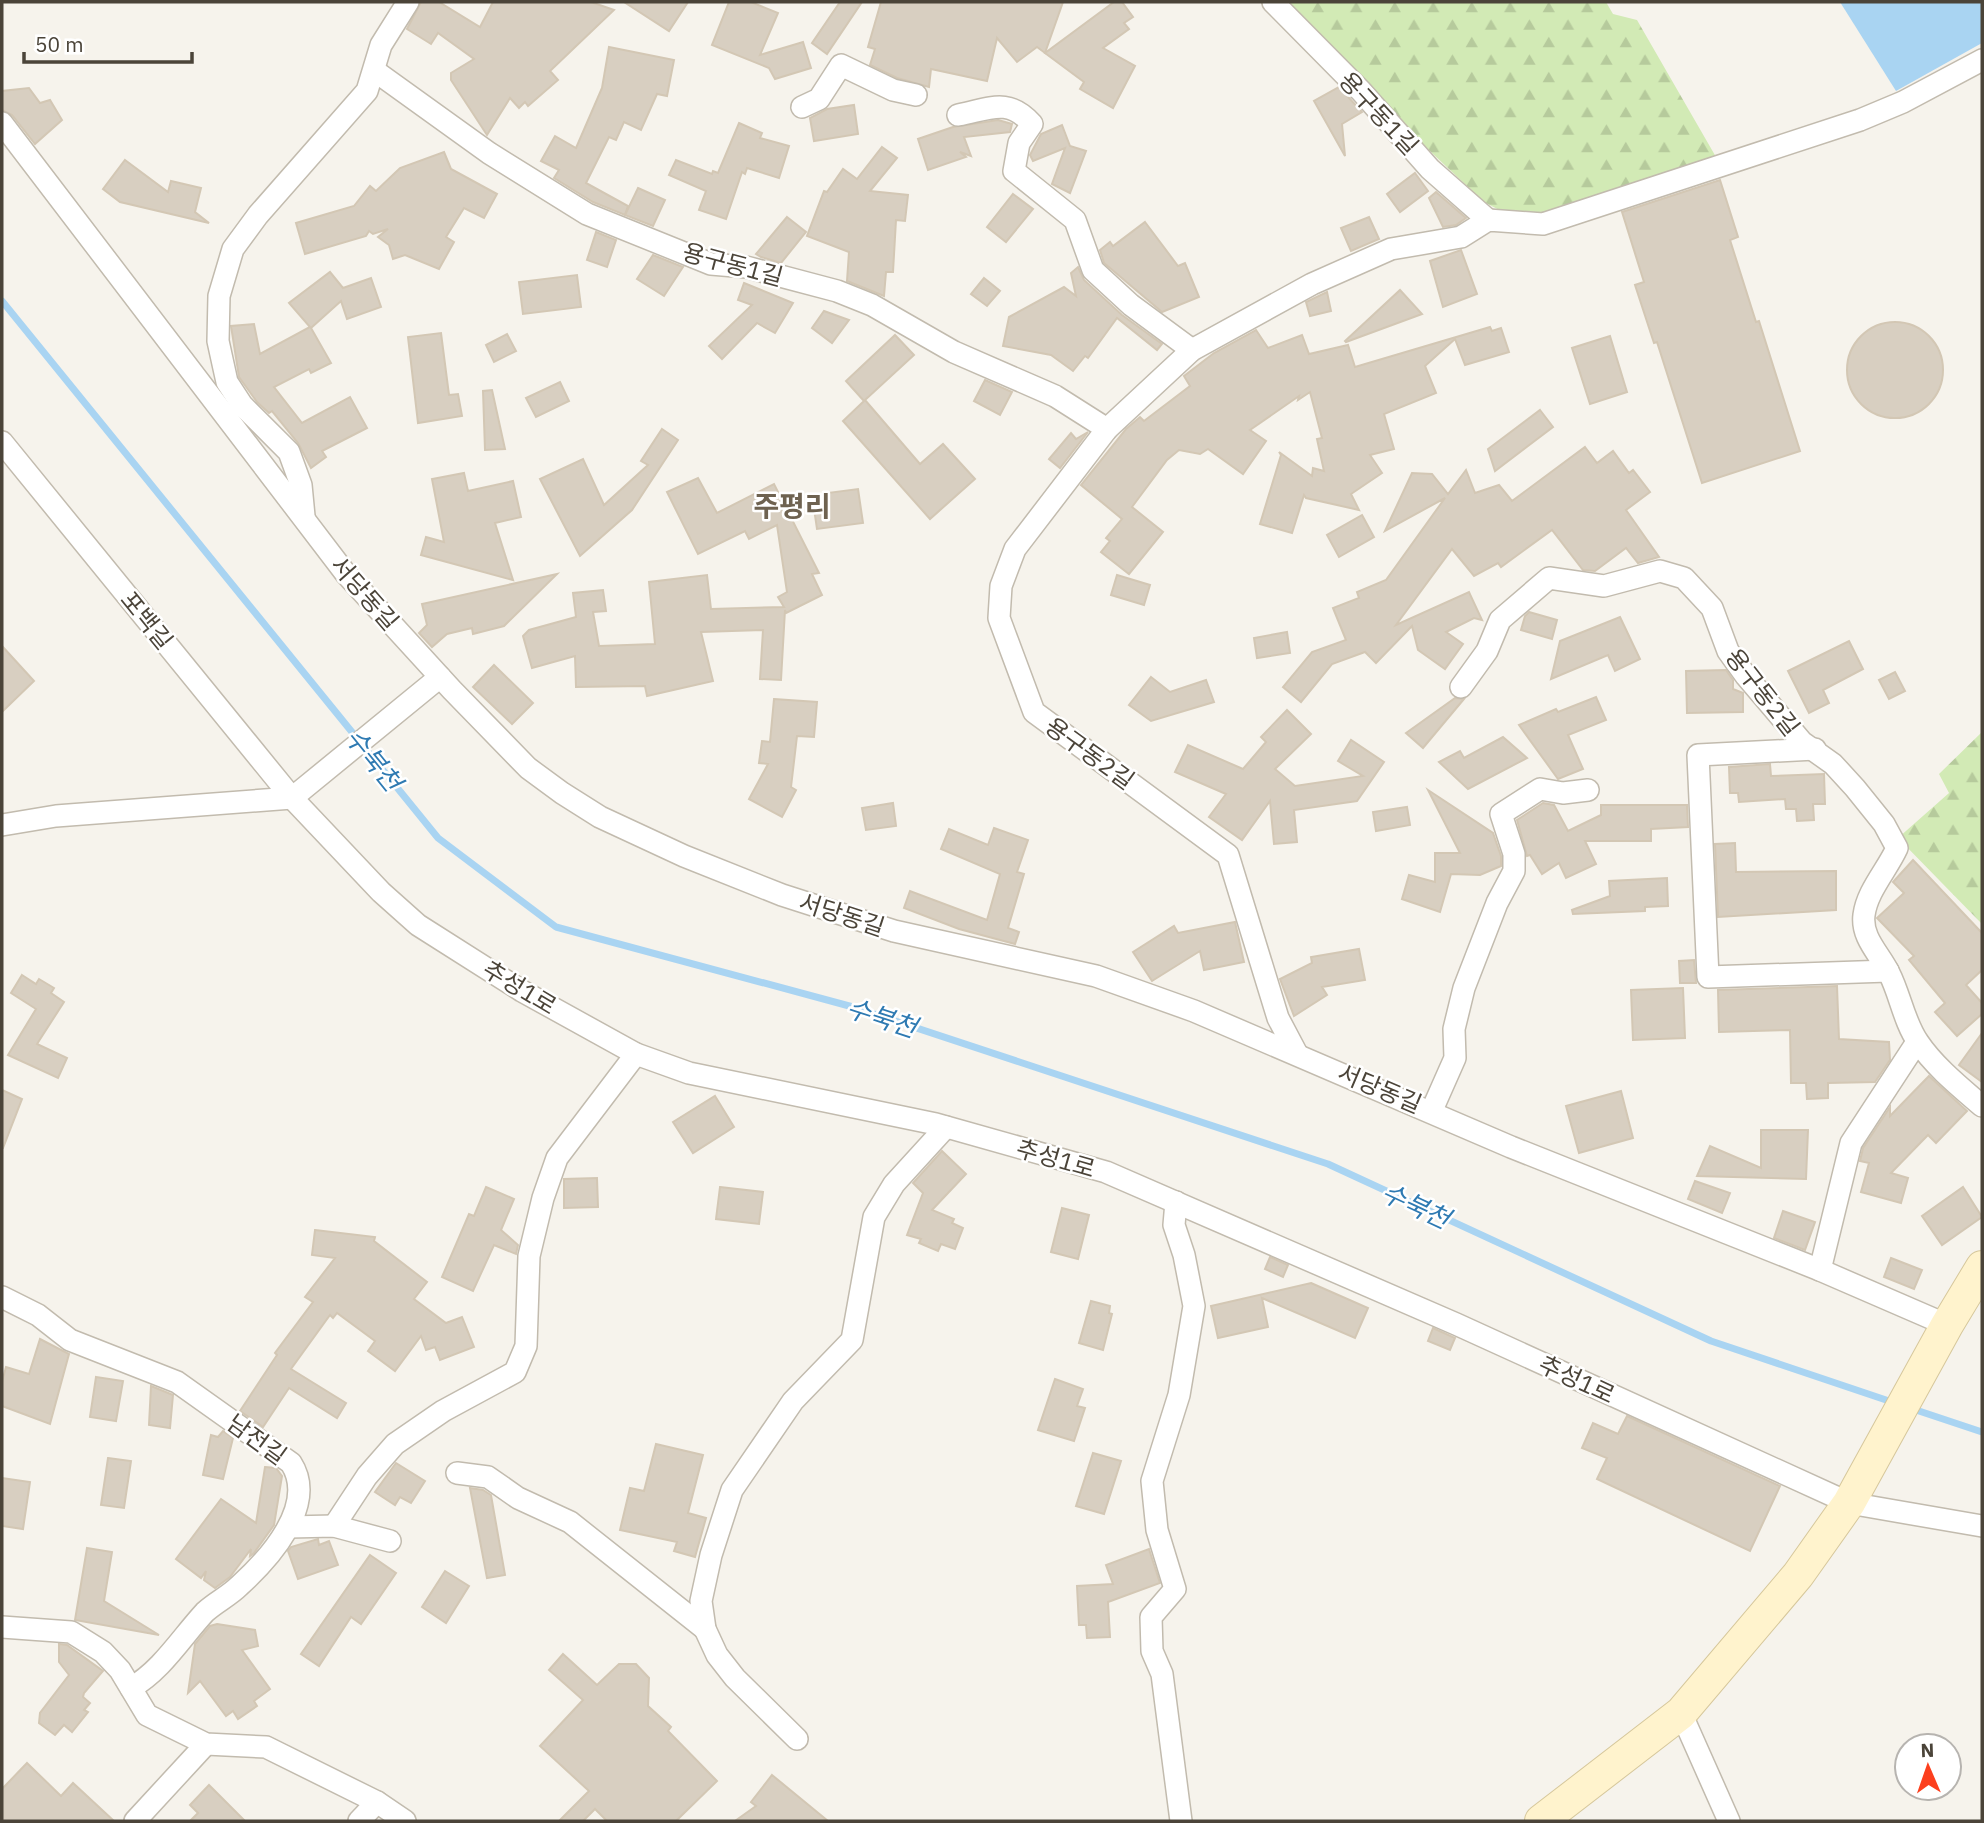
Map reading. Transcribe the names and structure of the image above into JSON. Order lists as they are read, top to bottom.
{
  "streets": {
    "street": [
      "용구동1길",
      "서당동길",
      "포백길",
      "용구동2길",
      "추성1로",
      "남전길"
    ]
  },
  "crossings": [
    ["용구동1길", "용구동2길"],
    ["서당동길", "용구동2길"],
    ["포백길", "추성1로"]
  ],
  "districts": ["주평리"],
  "water": ["수북천"],
  "scale_bar": "50 m",
  "north": "top"
}
